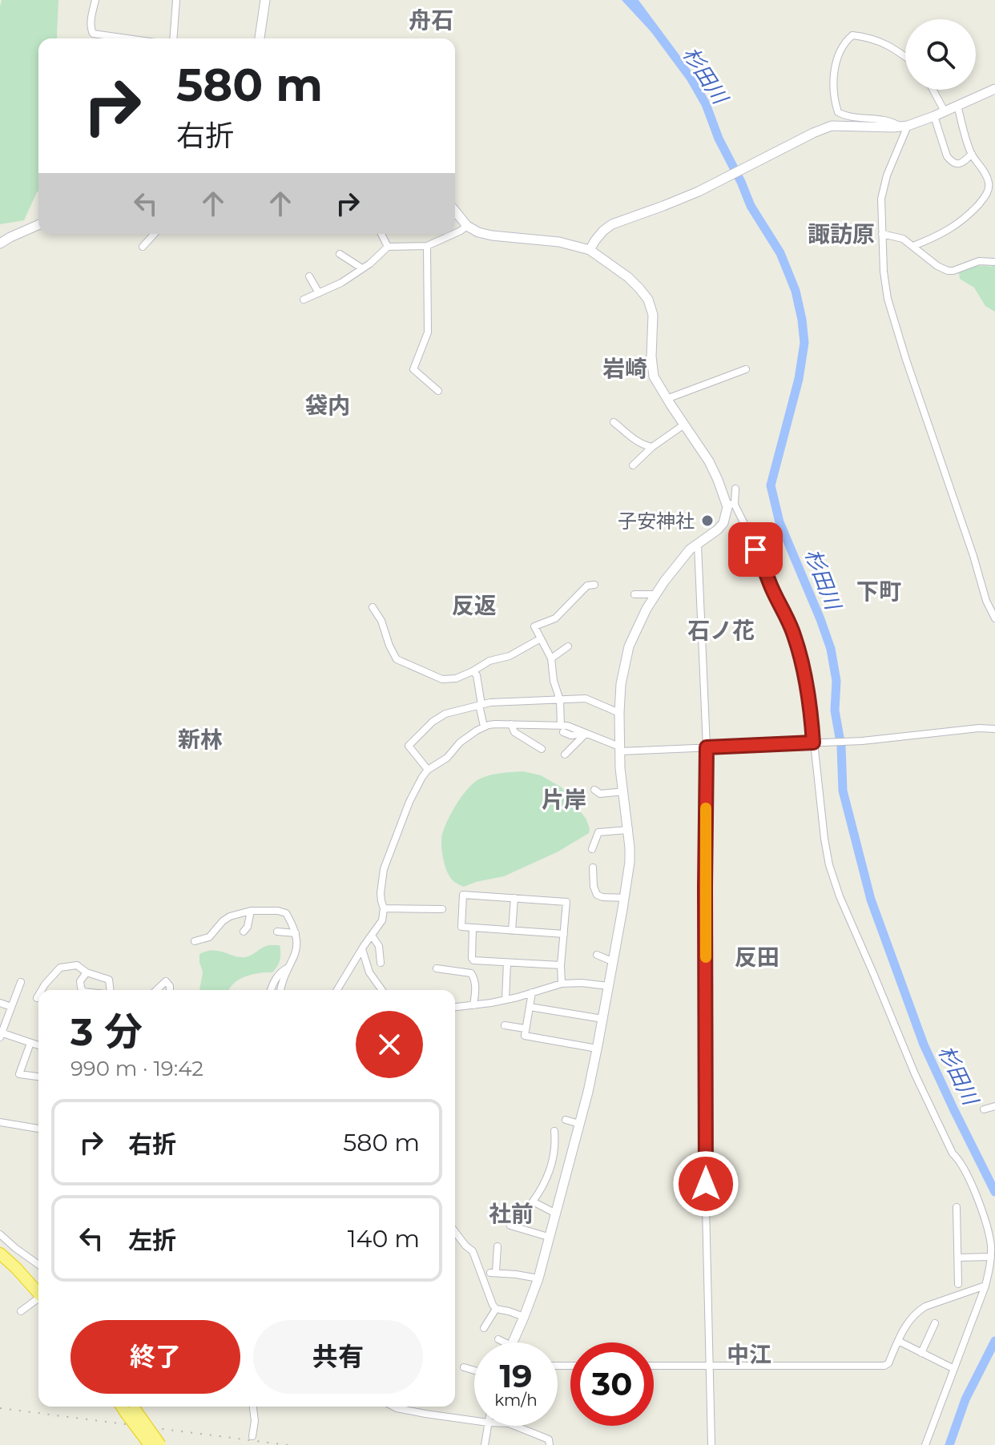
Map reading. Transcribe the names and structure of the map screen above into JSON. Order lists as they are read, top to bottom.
{
  "districts": [
    "舟石",
    "諏訪原",
    "岩崎",
    "袋内",
    "下町",
    "反返",
    "石ノ花",
    "新林",
    "片岸",
    "反田",
    "社前",
    "中江"
  ],
  "water": ["杉田川"],
  "places": ["子安神社"],
  "page": {
    "turn": ["580 m", "右折"],
    "heading": ["3 分", "990 m · 19:42"],
    "list": [
      {
        "name": "右折",
        "value": "580 m"
      },
      {
        "name": "左折",
        "value": "140 m"
      }
    ],
    "buttons": ["終了", "共有"],
    "speed": "19 km/h",
    "limit": "30"
  }
}
